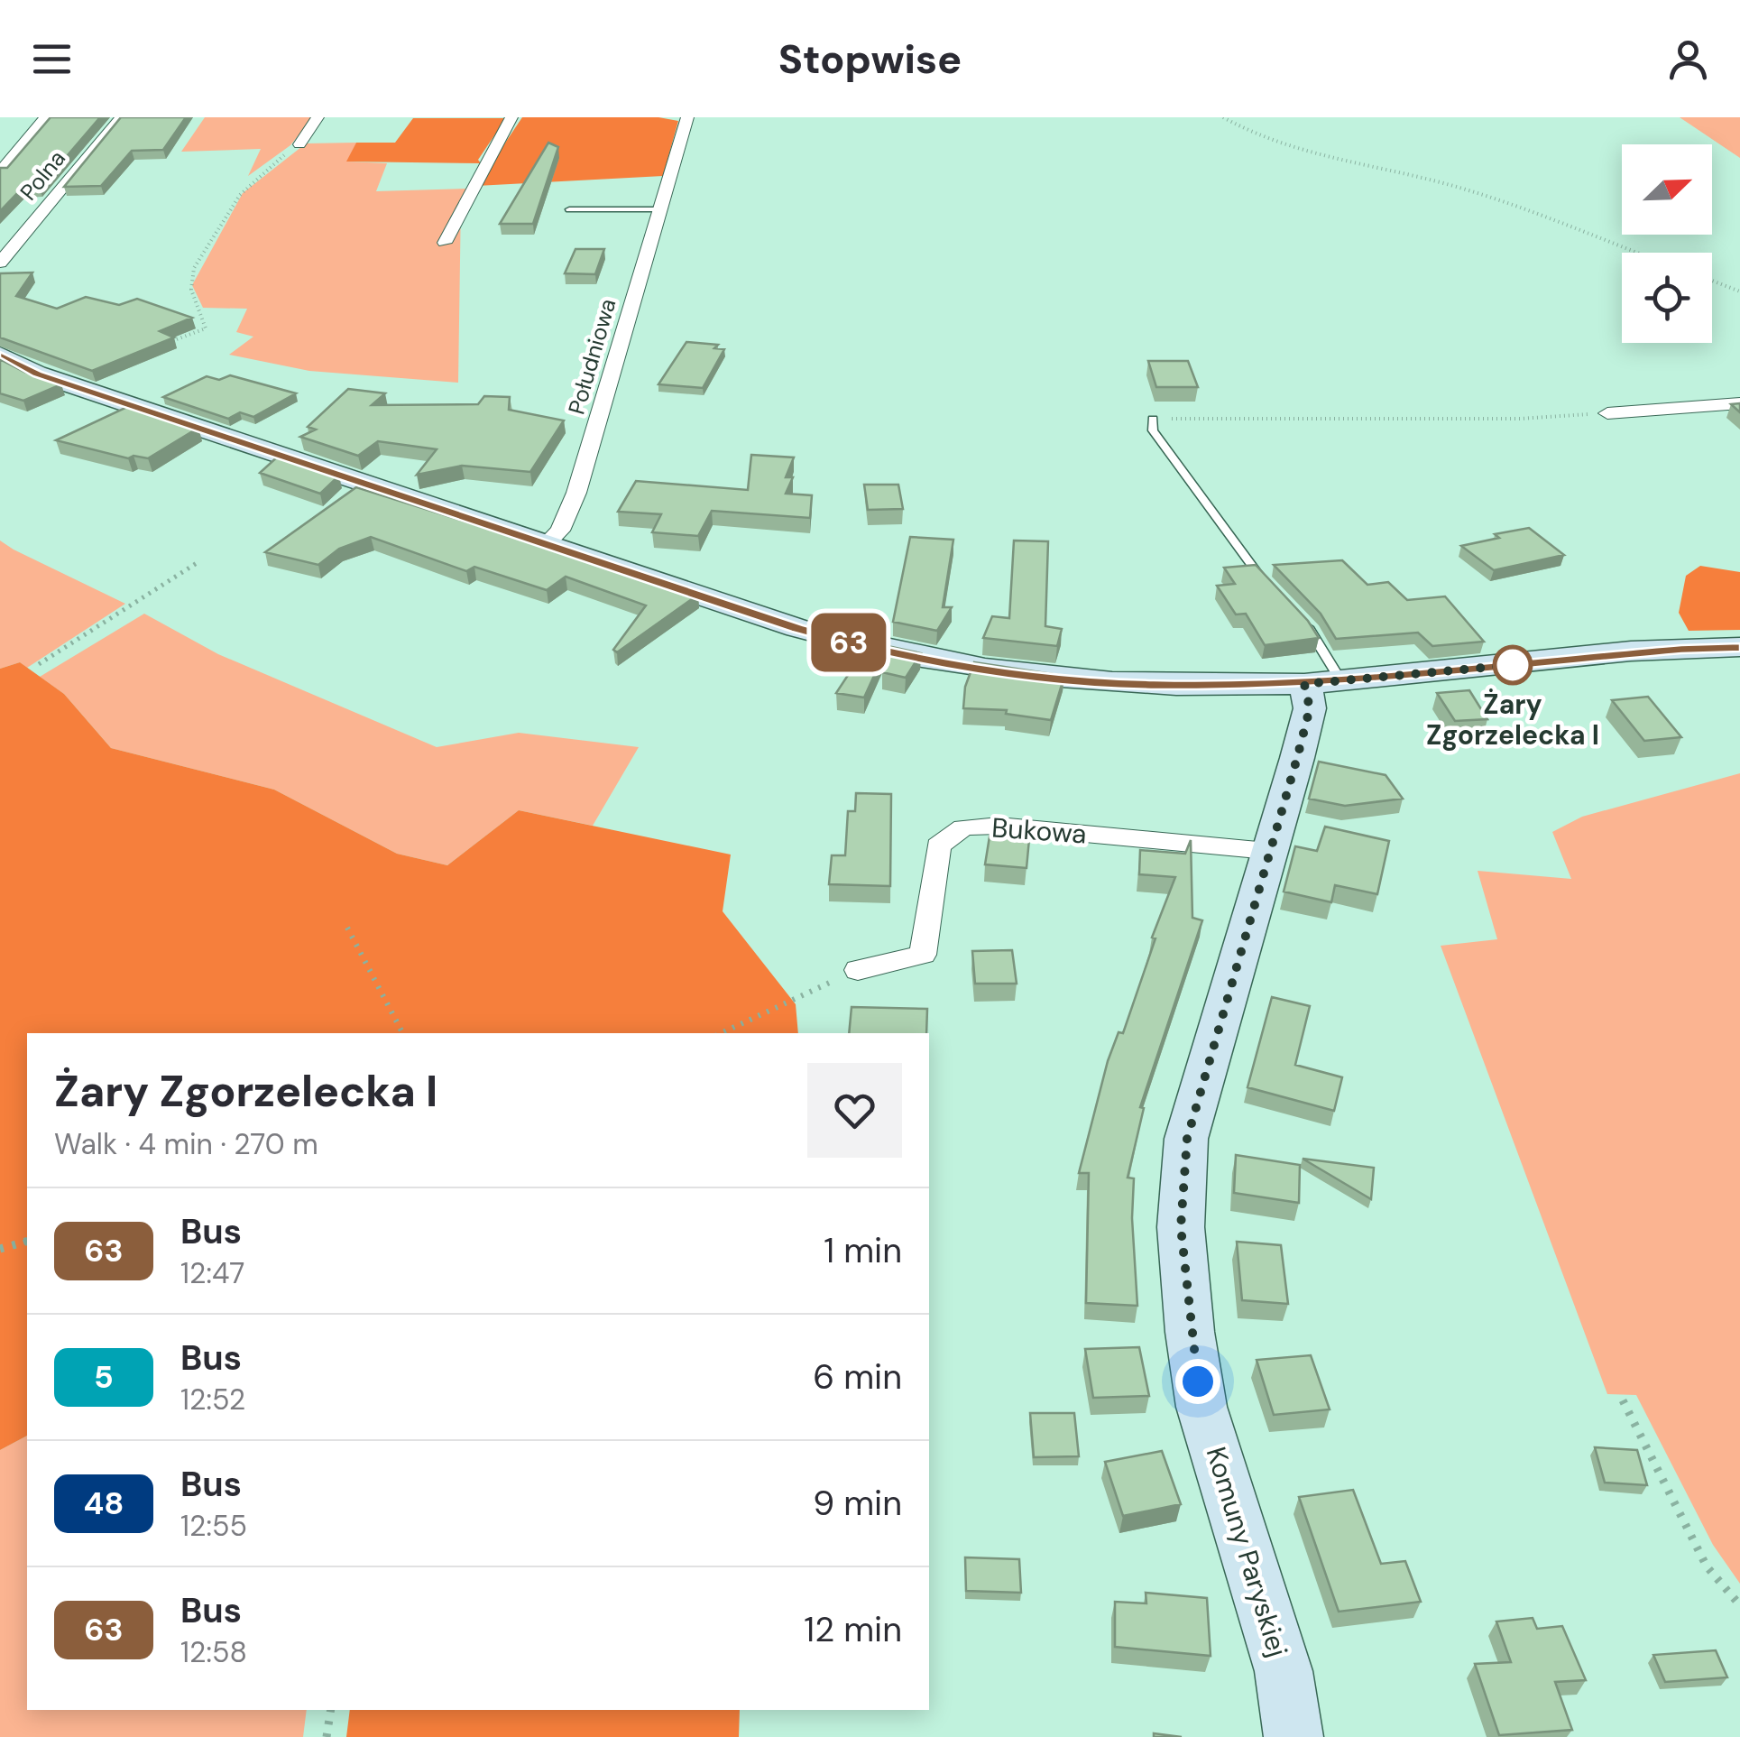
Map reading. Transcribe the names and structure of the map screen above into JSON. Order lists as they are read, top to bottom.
{
  "streets": {
    "street": [
      "Polna",
      "Południowa",
      "Bukowa",
      "Komuny Paryskiej"
    ]
  },
  "crossings": [
    ["Bukowa", "Komuny Paryskiej"]
  ],
  "places": ["Żary Zgorzelecka I"],
  "lines": ["bus line 63"],
  "north": "top right",
  "page": {
    "header": "Stopwise",
    "on_map": "63",
    "heading": ["Żary Zgorzelecka I", "Walk · 4 min · 270 m"],
    "list": [
      {
        "mark": "63",
        "name": "Bus",
        "note": "12:47",
        "value": "1 min"
      },
      {
        "mark": "5",
        "name": "Bus",
        "note": "12:52",
        "value": "6 min"
      },
      {
        "mark": "48",
        "name": "Bus",
        "note": "12:55",
        "value": "9 min"
      },
      {
        "mark": "63",
        "name": "Bus",
        "note": "12:58",
        "value": "12 min"
      }
    ]
  }
}
